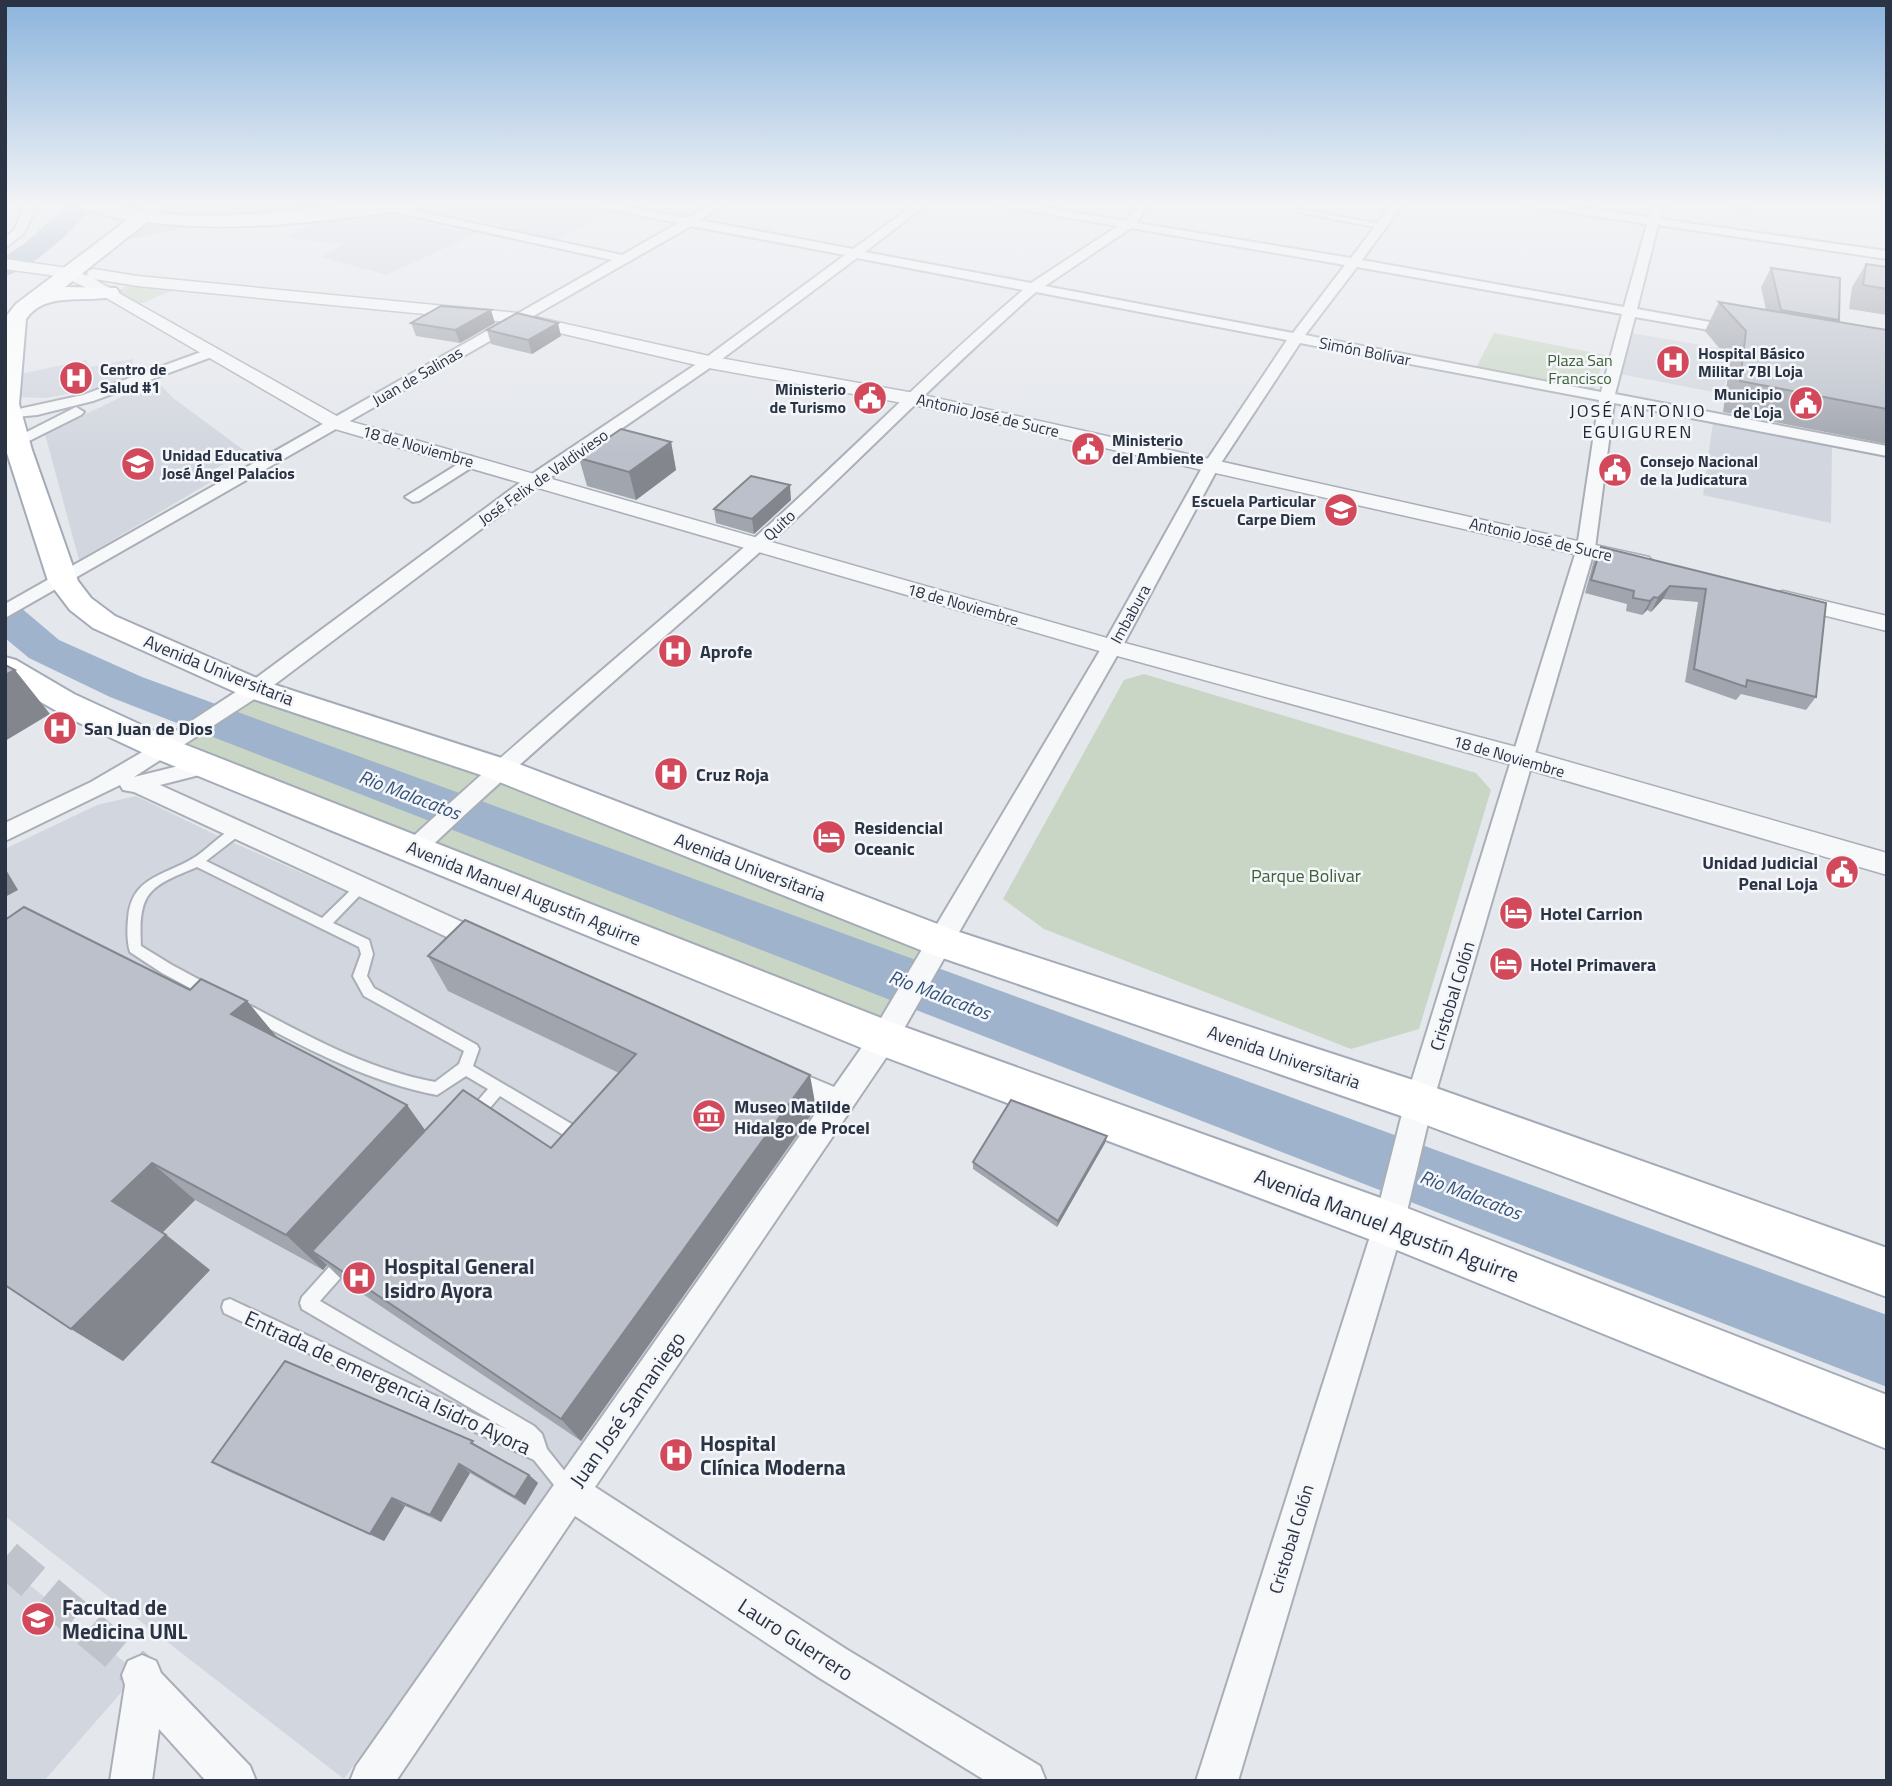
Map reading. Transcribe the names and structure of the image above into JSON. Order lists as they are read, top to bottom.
{
  "streets": {
    "main road": ["Avenida Universitaria", "Avenida Manuel Augustín Aguirre", "Avenida Manuel Agustín Aguirre"],
    "street": [
      "Simón Bolívar",
      "Juan de Salinas",
      "Antonio José de Sucre",
      "18 de Noviembre",
      "José Felix de Valdivieso",
      "Quito",
      "Imbabura",
      "Cristobal Colón",
      "Juan José Samaniego",
      "Lauro Guerrero"
    ],
    "lane": ["Entrada de emergencia Isidro Ayora"]
  },
  "crossings": [
    ["Simón Bolívar", "Quito"],
    ["Simón Bolívar", "Imbabura"],
    ["Simón Bolívar", "Cristobal Colón"],
    ["Juan de Salinas", "Antonio José de Sucre"],
    ["Juan de Salinas", "18 de Noviembre"],
    ["Juan de Salinas", "Avenida Universitaria"],
    ["Antonio José de Sucre", "José Felix de Valdivieso"],
    ["Antonio José de Sucre", "Quito"],
    ["Antonio José de Sucre", "Imbabura"],
    ["Antonio José de Sucre", "Cristobal Colón"],
    ["18 de Noviembre", "José Felix de Valdivieso"],
    ["18 de Noviembre", "Quito"],
    ["18 de Noviembre", "Imbabura"],
    ["18 de Noviembre", "Cristobal Colón"],
    ["José Felix de Valdivieso", "Avenida Universitaria"],
    ["José Felix de Valdivieso", "Avenida Manuel Augustín Aguirre"],
    ["Quito", "Avenida Universitaria"],
    ["Quito", "Avenida Manuel Augustín Aguirre"],
    ["Imbabura", "Avenida Universitaria"],
    ["Imbabura", "Avenida Manuel Augustín Aguirre"],
    ["Imbabura", "Avenida Manuel Agustín Aguirre"],
    ["Imbabura", "Juan José Samaniego"],
    ["Avenida Universitaria", "Cristobal Colón"],
    ["Avenida Manuel Augustín Aguirre", "Avenida Manuel Agustín Aguirre"],
    ["Avenida Manuel Augustín Aguirre", "Juan José Samaniego"],
    ["Cristobal Colón", "Avenida Manuel Agustín Aguirre"],
    ["Avenida Manuel Agustín Aguirre", "Juan José Samaniego"],
    ["Entrada de emergencia Isidro Ayora", "Juan José Samaniego"],
    ["Entrada de emergencia Isidro Ayora", "Lauro Guerrero"],
    ["Juan José Samaniego", "Lauro Guerrero"]
  ],
  "districts": ["JOSÉ ANTONIO EGUIGUREN"],
  "water": ["Rio Malacatos"],
  "parks": ["Plaza San Francisco", "Parque Bolivar"],
  "places": {
    "hospital": [
      "Hospital Básico Militar 7BI Loja",
      "Centro de Salud #1",
      "Aprofe",
      "San Juan de Dios",
      "Cruz Roja",
      "Hospital General Isidro Ayora",
      "Hospital Clínica Moderna"
    ],
    "public building": [
      "Ministerio de Turismo",
      "Municipio de Loja",
      "Ministerio del Ambiente",
      "Consejo Nacional de la Judicatura",
      "Unidad Judicial Penal Loja"
    ],
    "school or university": ["Unidad Educativa José Ángel Palacios", "Escuela Particular Carpe Diem", "Facultad de Medicina UNL"],
    "hotel": ["Residencial Oceanic", "Hotel Carrion", "Hotel Primavera"],
    "museum": ["Museo Matilde Hidalgo de Procel"]
  }
}
